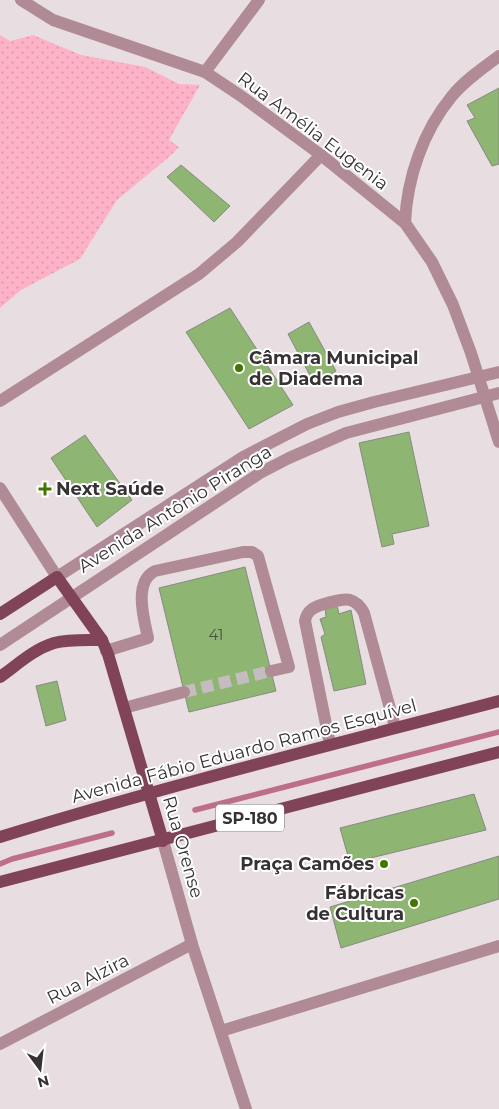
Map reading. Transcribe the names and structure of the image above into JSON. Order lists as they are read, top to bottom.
{
  "streets": {
    "main road": [
      "Avenida Antônio Piranga",
      "Avenida Fábio Eduardo Ramos Esquível",
      "SP-180",
      "Rua Orense"
    ],
    "street": ["Rua Amélia Eugenia", "Rua Alzira"]
  },
  "crossings": [
    ["Rua Amélia Eugenia", "Avenida Antônio Piranga"],
    ["Avenida Antônio Piranga", "Rua Orense"],
    ["Avenida Fábio Eduardo Ramos Esquível", "Rua Orense"],
    ["SP-180", "Rua Orense"],
    ["Rua Orense", "Rua Alzira"]
  ],
  "places": {
    "other": ["Câmara Municipal de Diadema", "Praça Camões", "Fábricas de Cultura"],
    "health": ["Next Saúde"]
  },
  "house_numbers": ["41"],
  "north": "bottom"
}
